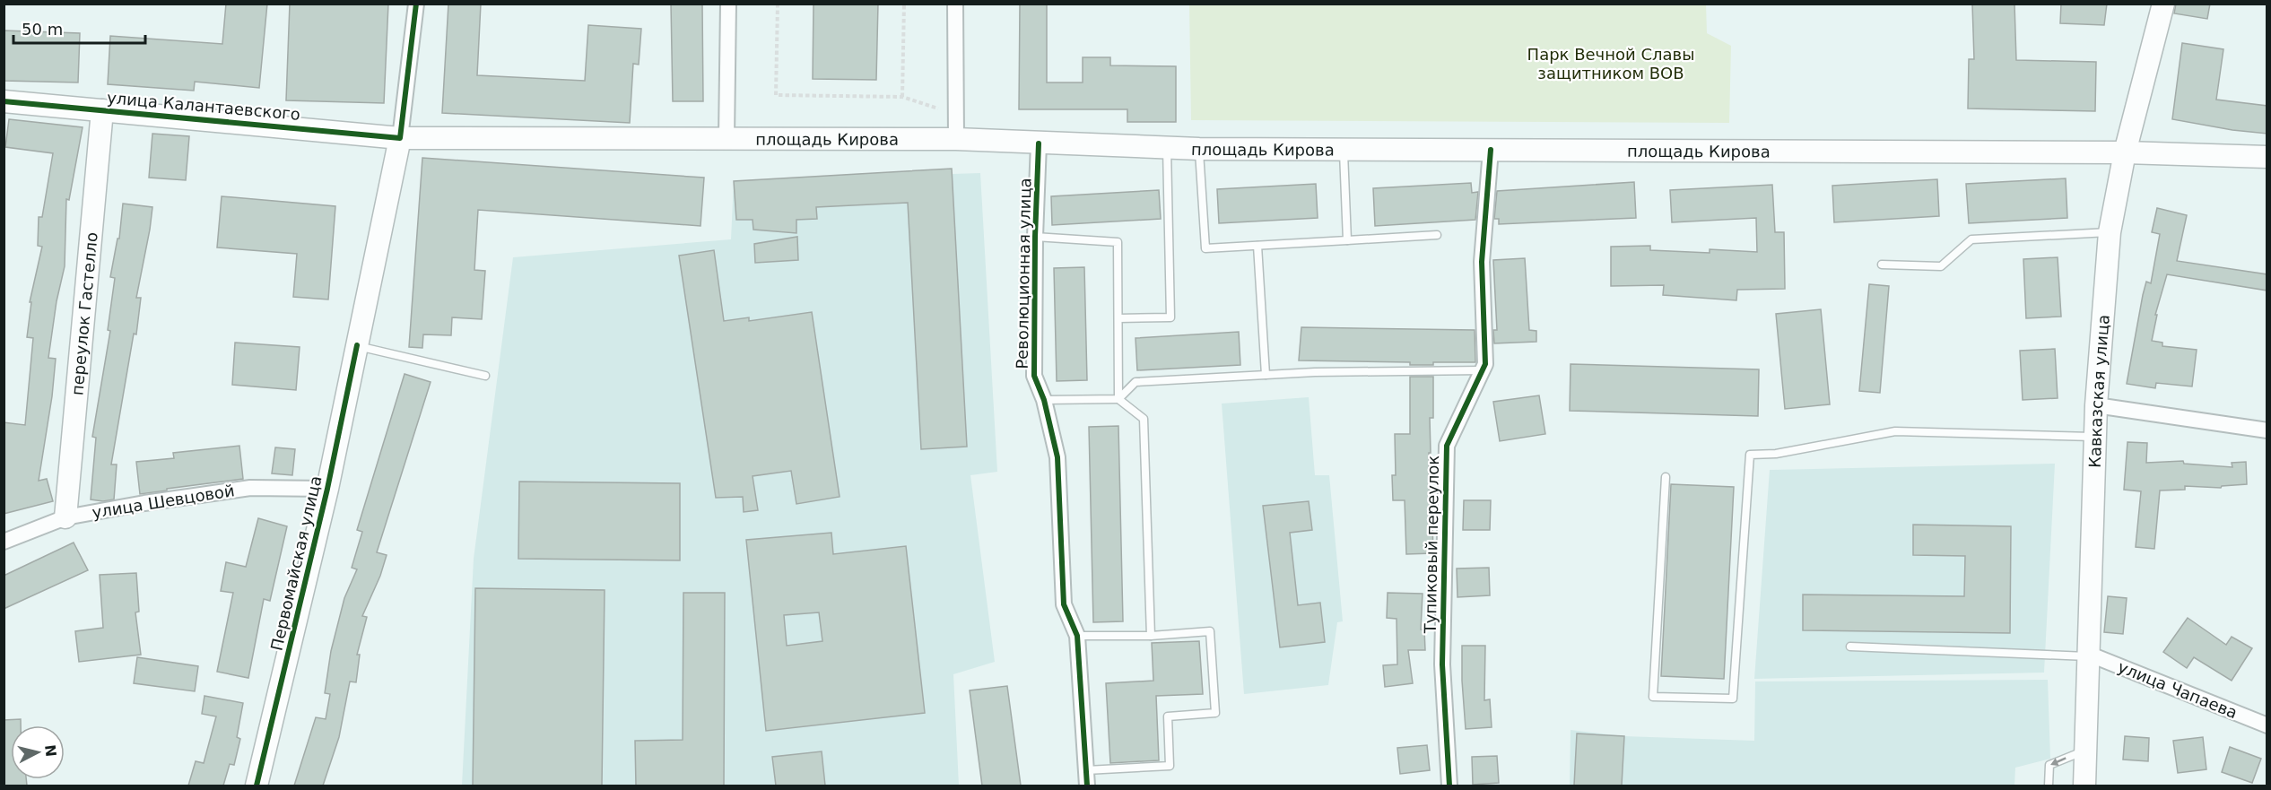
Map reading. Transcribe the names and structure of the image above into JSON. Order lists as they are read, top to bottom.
{
  "streets": {
    "main road": [
      "улица Калантаевского",
      "площадь Кирова",
      "переулок Гастелло",
      "Кавказская улица",
      "Первомайская улица"
    ],
    "street": [
      "Революционная улица",
      "улица Шевцовой",
      "Тупиковый переулок",
      "улица Чапаева"
    ]
  },
  "crossings": [
    ["улица Калантаевского", "площадь Кирова"],
    ["улица Калантаевского", "переулок Гастелло"],
    ["улица Калантаевского", "Первомайская улица"],
    ["площадь Кирова", "Революционная улица"],
    ["площадь Кирова", "Кавказская улица"],
    ["площадь Кирова", "Тупиковый переулок"],
    ["площадь Кирова", "Первомайская улица"],
    ["переулок Гастелло", "улица Шевцовой"],
    ["Кавказская улица", "улица Чапаева"],
    ["улица Шевцовой", "Первомайская улица"]
  ],
  "parks": ["Парк Вечной Славы защитником ВОВ"],
  "scale_bar": "50 m",
  "north": "right"
}
